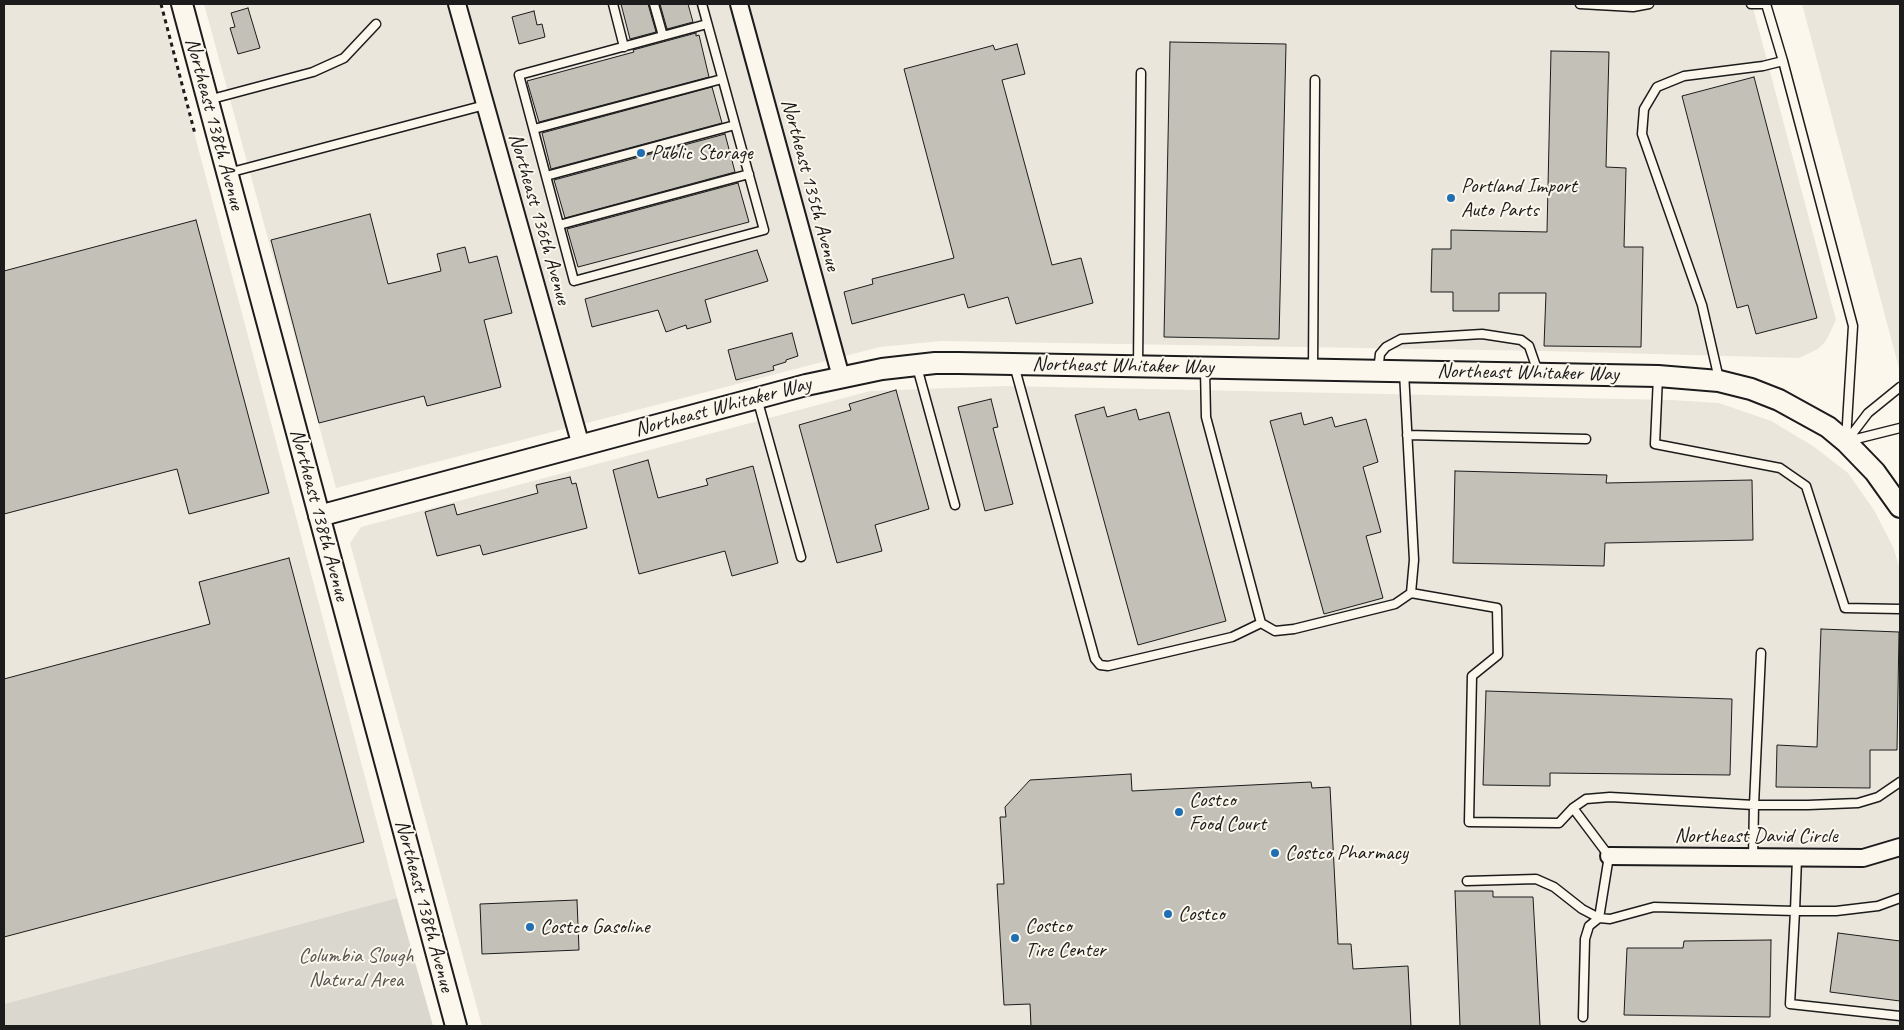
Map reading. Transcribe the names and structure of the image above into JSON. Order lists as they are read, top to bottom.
{
  "streets": {
    "street": [
      "Northeast 138th Avenue",
      "Northeast 135th Avenue",
      "Northeast 136th Avenue",
      "Northeast Whitaker Way",
      "Northeast David Circle"
    ]
  },
  "crossings": [
    ["Northeast 138th Avenue", "Northeast Whitaker Way"],
    ["Northeast 135th Avenue", "Northeast Whitaker Way"],
    ["Northeast 136th Avenue", "Northeast Whitaker Way"]
  ],
  "parks": ["Columbia Slough Natural Area"],
  "places": [
    "Public Storage",
    "Portland Import Auto Parts",
    "Costco Food Court",
    "Costco Pharmacy",
    "Costco",
    "Costco Gasoline",
    "Costco Tire Center"
  ]
}
